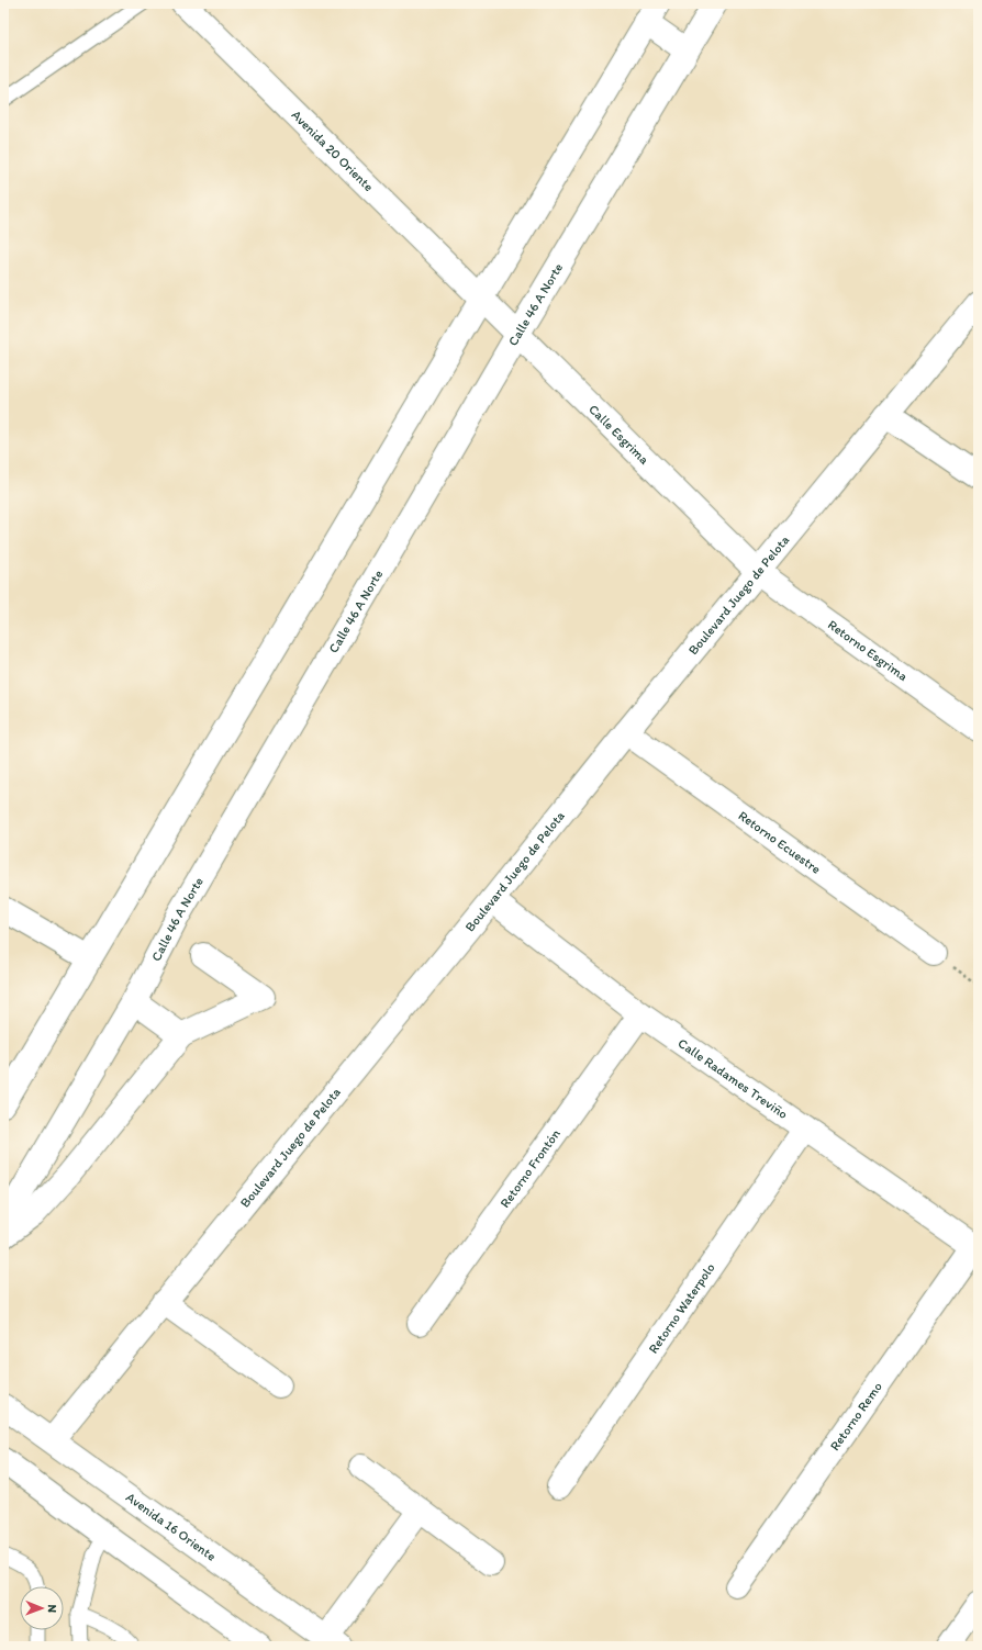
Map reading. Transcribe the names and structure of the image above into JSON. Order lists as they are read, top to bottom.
{
  "streets": {
    "street": [
      "Avenida 20 Oriente",
      "Calle 46 A Norte",
      "Calle Esgrima",
      "Boulevard Juego de Pelota",
      "Retorno Esgrima",
      "Retorno Ecuestre",
      "Calle Radames Treviño",
      "Retorno Frontón",
      "Retorno Waterpolo",
      "Retorno Remo",
      "Avenida 16 Oriente"
    ]
  },
  "crossings": [
    ["Avenida 20 Oriente", "Calle Esgrima"],
    ["Calle 46 A Norte", "Calle Esgrima"],
    ["Calle Esgrima", "Boulevard Juego de Pelota"],
    ["Calle Esgrima", "Retorno Esgrima"],
    ["Boulevard Juego de Pelota", "Retorno Esgrima"],
    ["Boulevard Juego de Pelota", "Retorno Ecuestre"],
    ["Boulevard Juego de Pelota", "Calle Radames Treviño"],
    ["Boulevard Juego de Pelota", "Avenida 16 Oriente"],
    ["Calle Radames Treviño", "Retorno Frontón"],
    ["Calle Radames Treviño", "Retorno Waterpolo"],
    ["Calle Radames Treviño", "Retorno Remo"]
  ],
  "north": "right"
}
